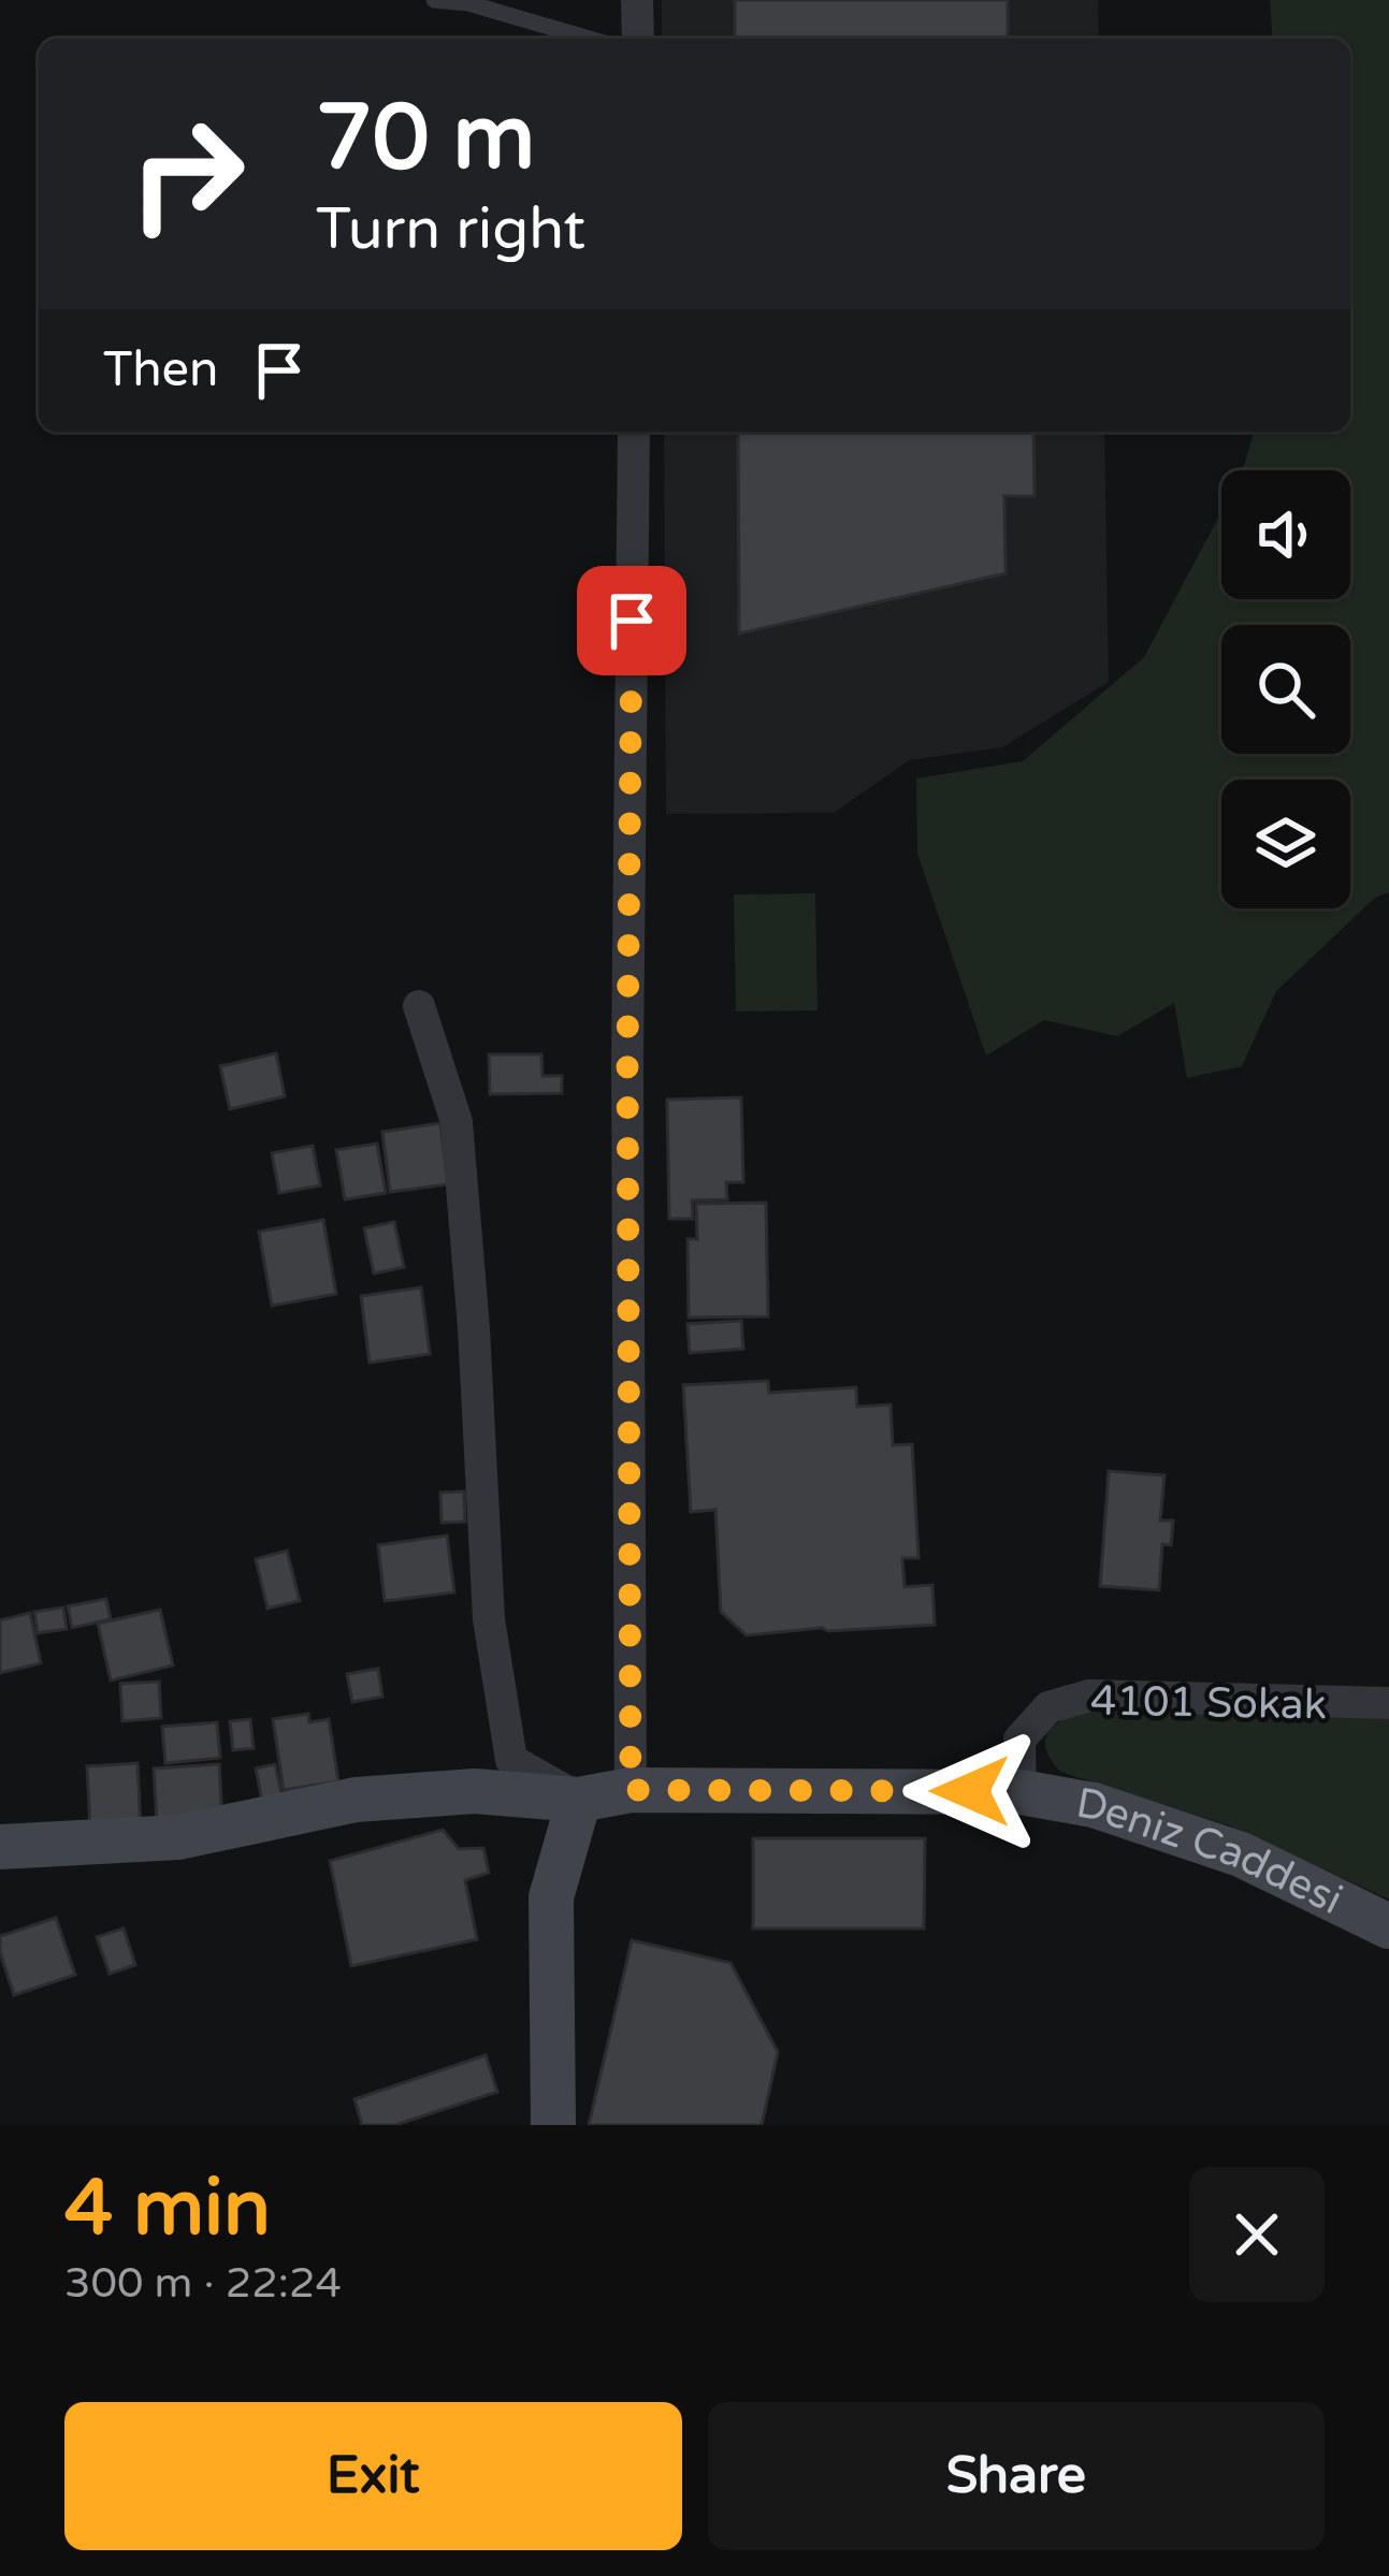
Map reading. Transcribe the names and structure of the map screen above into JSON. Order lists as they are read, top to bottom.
{
  "streets": {
    "main road": ["Deniz Caddesi"],
    "street": ["4101 Sokak"]
  },
  "crossings": [
    ["4101 Sokak", "Deniz Caddesi"]
  ],
  "page": {
    "turn": ["70 m", "Turn right"],
    "then": "Then",
    "heading": ["4 min", "300 m · 22:24"],
    "buttons": ["Exit", "Share"]
  }
}
